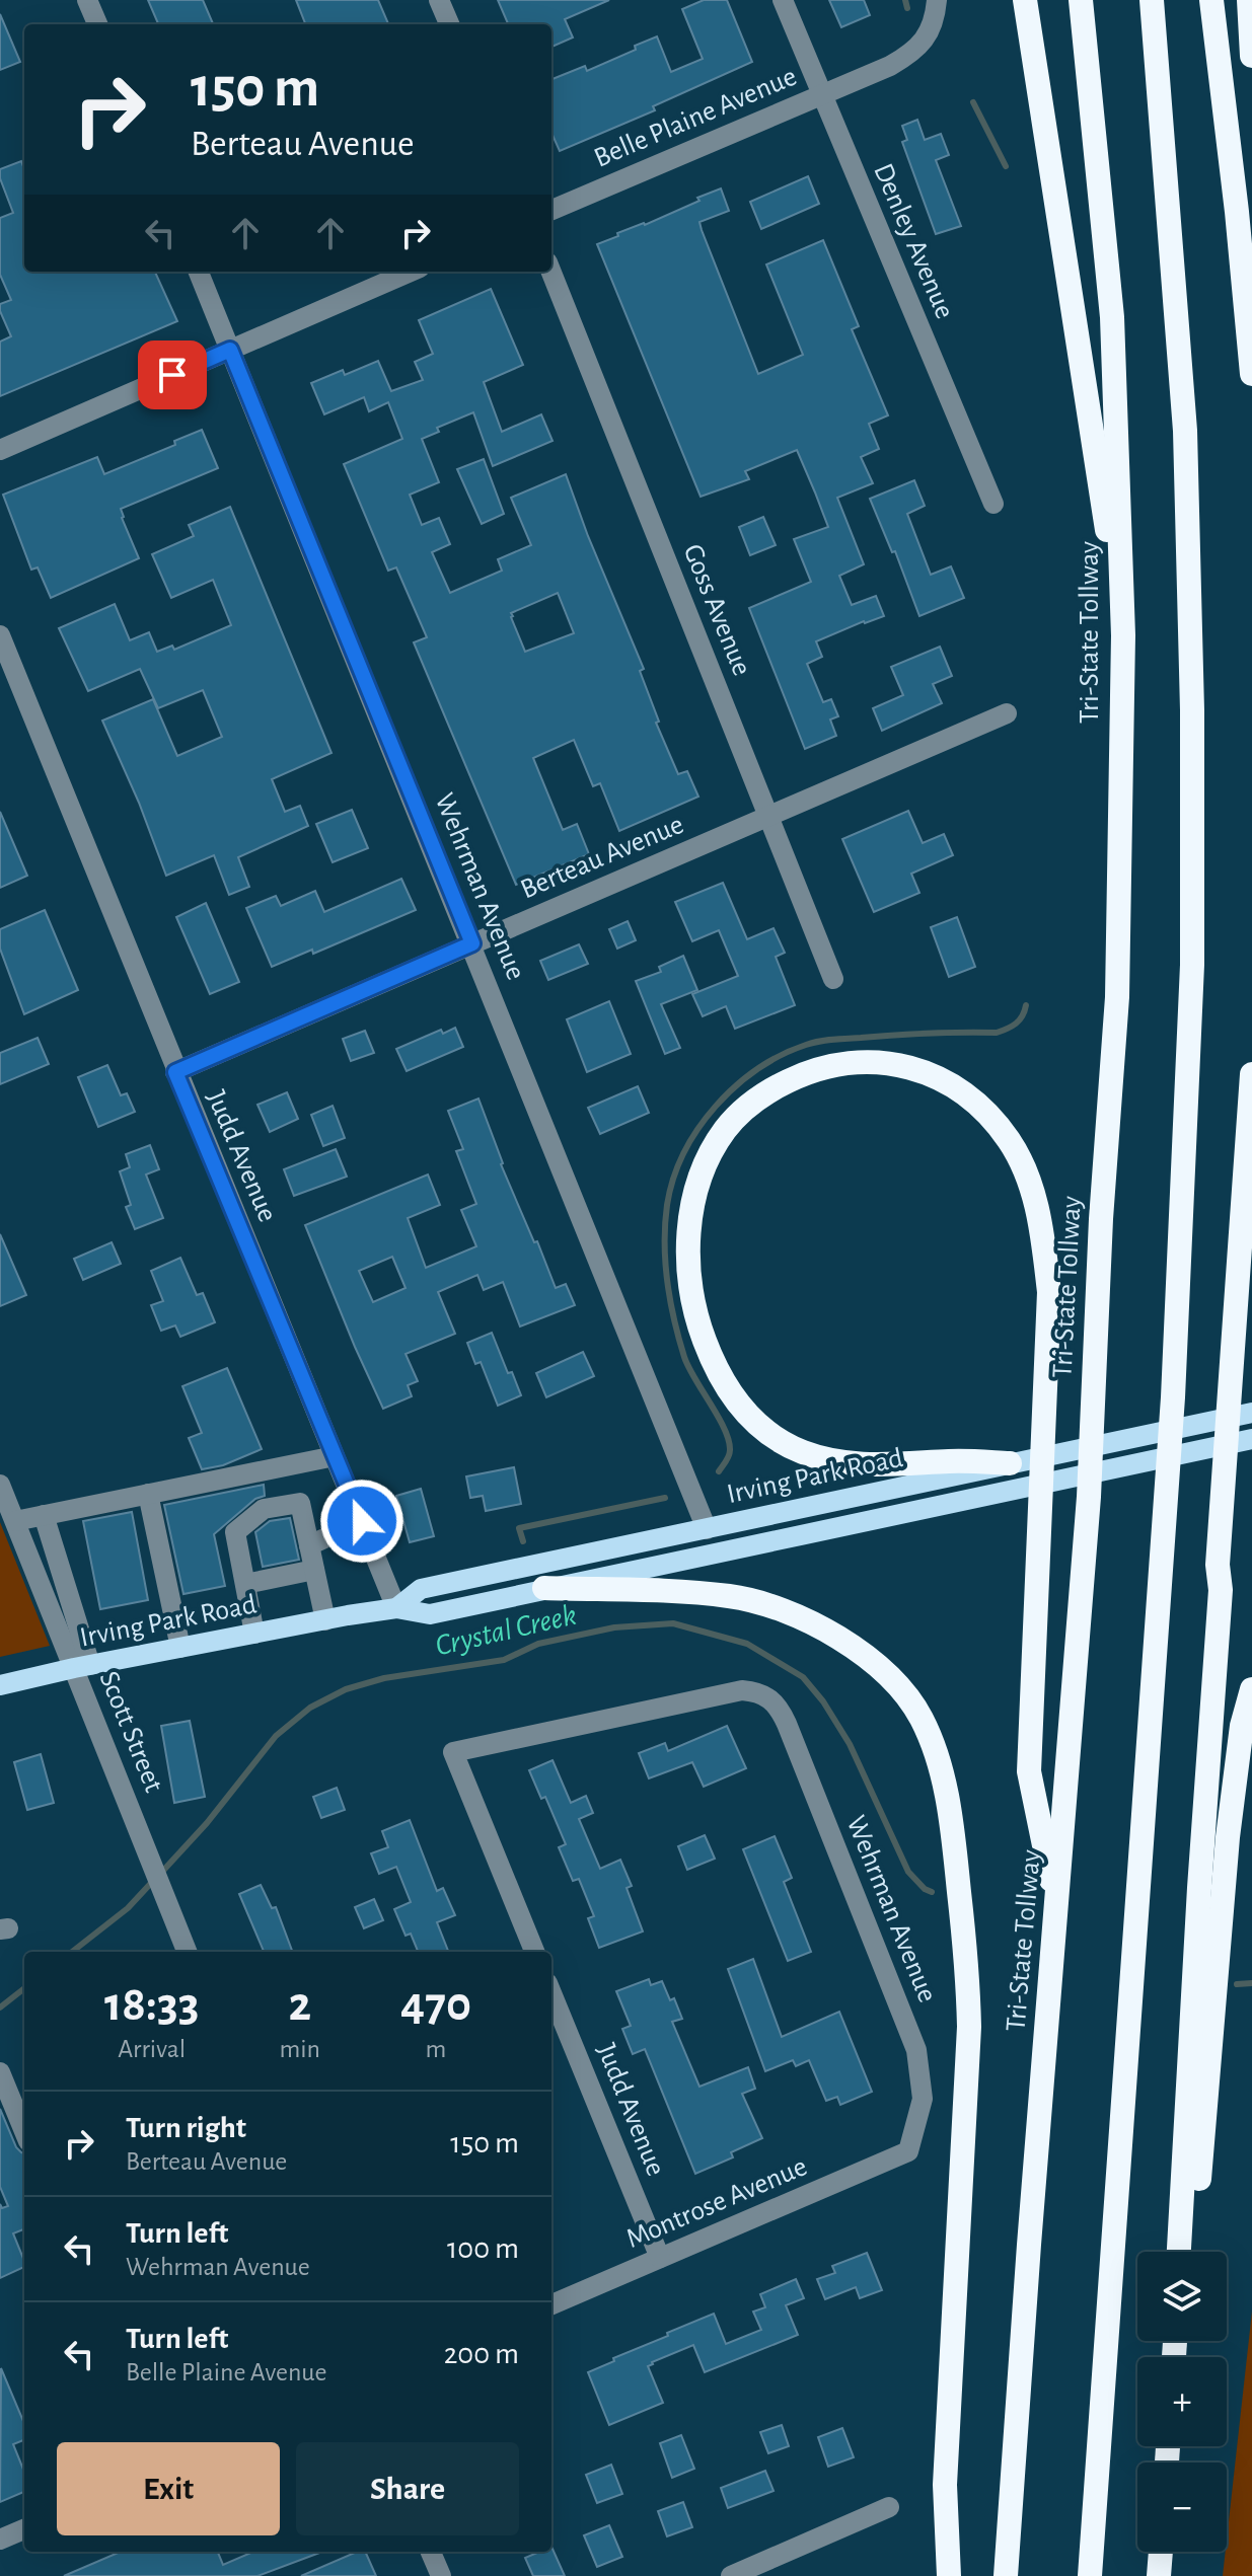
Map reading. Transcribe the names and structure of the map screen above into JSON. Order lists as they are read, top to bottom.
{
  "streets": {
    "highway": ["Tri-State Tollway"],
    "main road": ["Irving Park Road"],
    "street": [
      "Belle Plaine Avenue",
      "Denley Avenue",
      "Goss Avenue",
      "Berteau Avenue",
      "Wehrman Avenue",
      "Judd Avenue",
      "Scott Street",
      "Montrose Avenue"
    ]
  },
  "crossings": [
    ["Belle Plaine Avenue", "Denley Avenue"],
    ["Goss Avenue", "Berteau Avenue"],
    ["Berteau Avenue", "Wehrman Avenue"],
    ["Berteau Avenue", "Judd Avenue"],
    ["Wehrman Avenue", "Irving Park Road"],
    ["Wehrman Avenue", "Montrose Avenue"],
    ["Judd Avenue", "Irving Park Road"],
    ["Judd Avenue", "Montrose Avenue"],
    ["Irving Park Road", "Scott Street"]
  ],
  "water": ["Crystal Creek"],
  "page": {
    "turn": ["150 m", "Berteau Avenue"],
    "eta": [
      "18:33",
      "Arrival",
      "2",
      "min",
      "470",
      "m"
    ],
    "list": [
      {
        "name": "Turn right",
        "note": "Berteau Avenue",
        "value": "150 m"
      },
      {
        "name": "Turn left",
        "note": "Wehrman Avenue",
        "value": "100 m"
      },
      {
        "name": "Turn left",
        "note": "Belle Plaine Avenue",
        "value": "200 m"
      }
    ],
    "map_buttons": ["+", "−"],
    "buttons": ["Exit", "Share"]
  }
}
